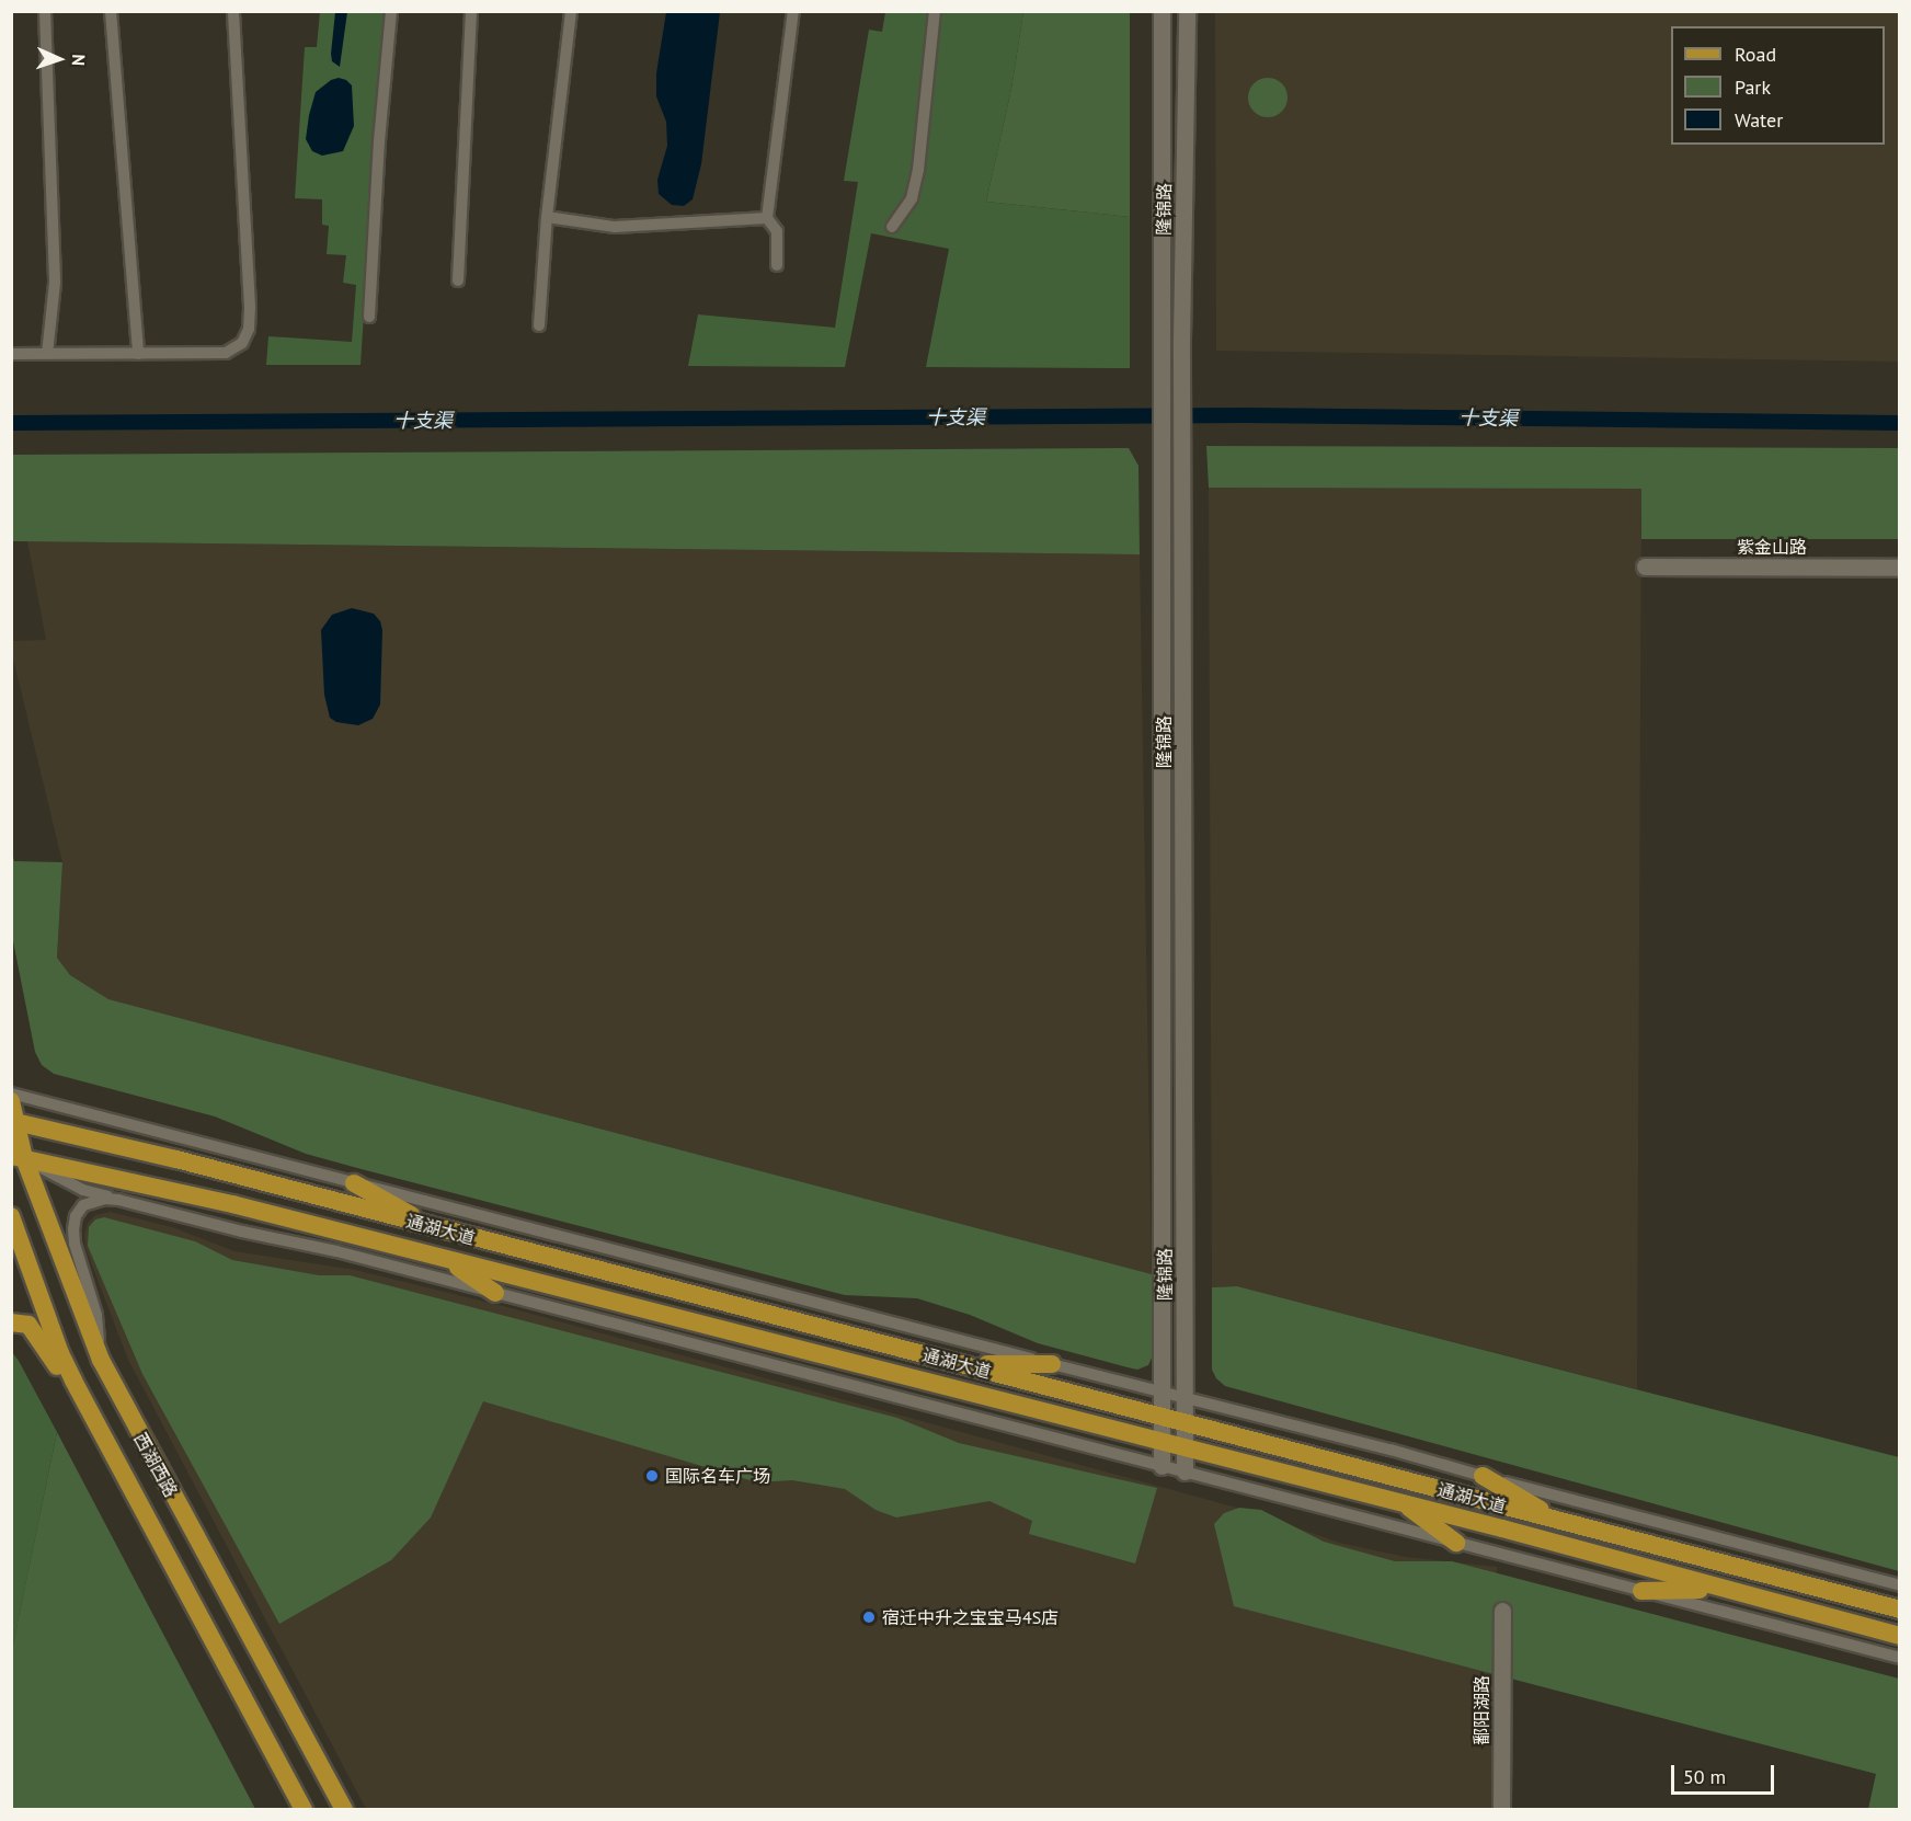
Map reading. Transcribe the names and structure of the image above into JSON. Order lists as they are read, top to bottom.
{
  "streets": {
    "main road": [
      "隆锦路",
      "紫金山路",
      "通湖大道",
      "西湖西路",
      "鄱阳湖路"
    ]
  },
  "crossings": [
    ["隆锦路", "通湖大道"],
    ["通湖大道", "西湖西路"]
  ],
  "water": ["十支渠"],
  "places": ["国际名车广场", "宿迁中升之宝宝马4S店"],
  "legend": ["Road", "Park", "Water"],
  "scale_bar": "50 m",
  "north": "right"
}
